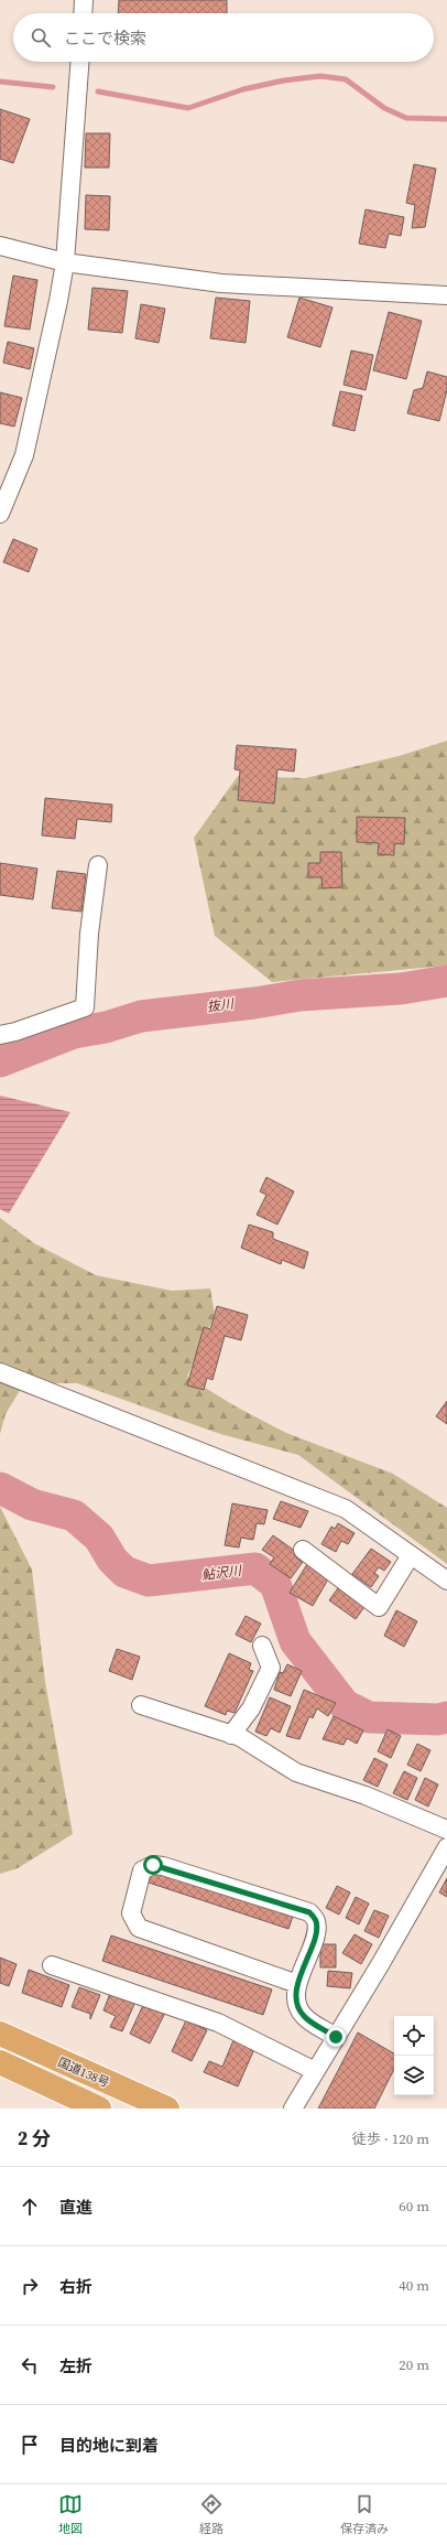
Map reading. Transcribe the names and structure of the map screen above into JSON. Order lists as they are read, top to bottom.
{
  "streets": {
    "highway": ["国道138号"]
  },
  "water": ["抜川", "鮎沢川"],
  "page": {
    "search": "ここで検索",
    "heading": ["2 分", "徒歩 · 120 m"],
    "list": [
      ["直進", "60 m"],
      ["右折", "40 m"],
      ["左折", "20 m"],
      "目的地に到着"
    ],
    "nav": ["地図", "経路", "保存済み"]
  }
}
